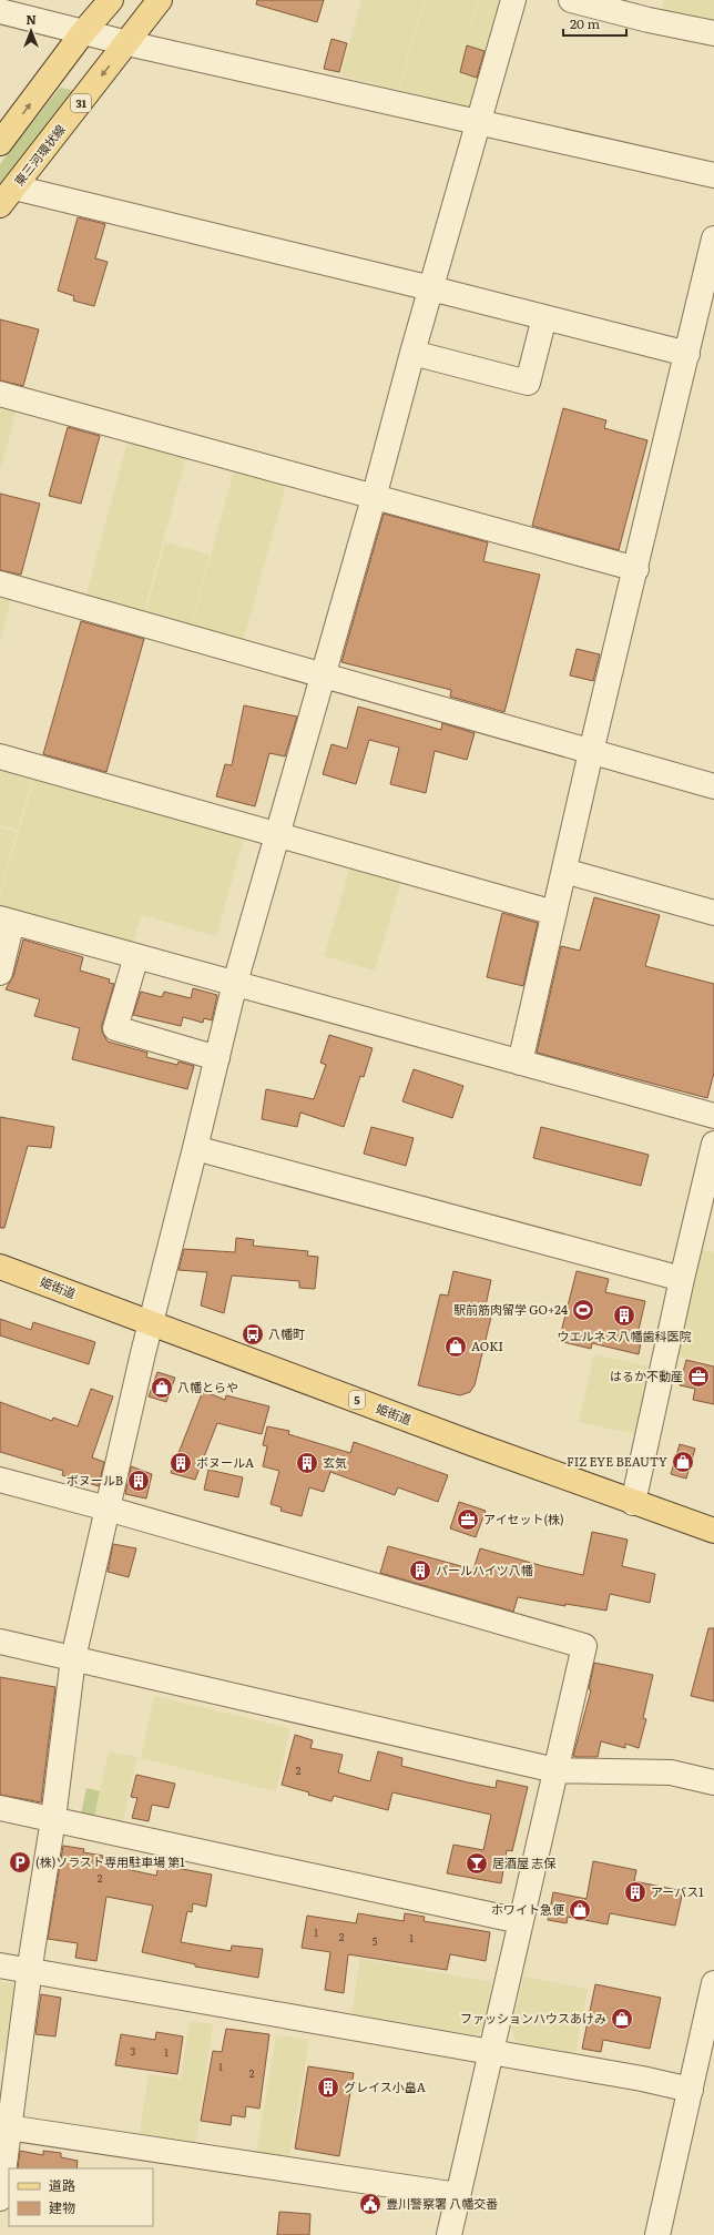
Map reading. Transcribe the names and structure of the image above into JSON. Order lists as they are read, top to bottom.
{
  "streets": {
    "main road": [
      "31",
      "東三河環状線",
      "姫街道",
      "5"
    ]
  },
  "places": {
    "sports": ["駅前筋肉留学 GO+24"],
    "building": [
      "ウエルネス八幡歯科医院",
      "ボヌールA",
      "玄気",
      "ボヌールB",
      "パールハイツ八幡",
      "アーバス1",
      "グレイス小畠A"
    ],
    "bus stop": ["八幡町"],
    "shop": [
      "AOKI",
      "八幡とらや",
      "FIZ EYE BEAUTY",
      "ホワイト急便",
      "ファッションハウスあけみ"
    ],
    "office": ["はるか不動産", "アイセット(株)"],
    "parking": ["(株)ソラスト専用駐車場 第1"],
    "bar": ["居酒屋 志保"],
    "public building": ["豊川警察署 八幡交番"]
  },
  "house_numbers": [
    "2",
    "2",
    "1",
    "2",
    "1",
    "5",
    "3",
    "1",
    "1",
    "2"
  ],
  "legend": ["道路", "建物"],
  "scale_bar": "20 m",
  "north": "top"
}
